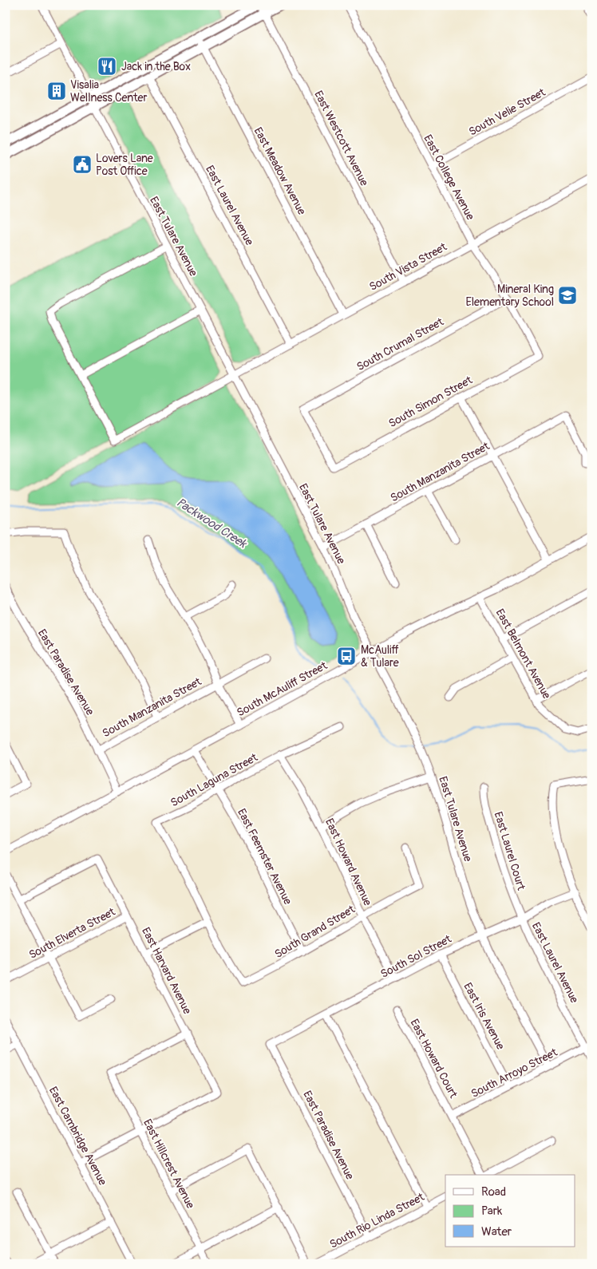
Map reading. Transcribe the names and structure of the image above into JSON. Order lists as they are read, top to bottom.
{
  "streets": {
    "street": [
      "South Velie Street",
      "East Westcott Avenue",
      "East Meadow Avenue",
      "East College Avenue",
      "East Laurel Avenue",
      "East Tulare Avenue",
      "South Vista Street",
      "South Crumal Street",
      "South Simon Street",
      "South Manzanita Street",
      "East Belmont Avenue",
      "East Paradise Avenue",
      "South McAuliff Street",
      "South Laguna Street",
      "East Laurel Court",
      "East Feemster Avenue",
      "East Howard Avenue",
      "South Grand Street",
      "South Elverta Street",
      "South Sol Street",
      "East Harvard Avenue",
      "East Iris Avenue",
      "East Howard Court",
      "South Arroyo Street",
      "East Cambridge Avenue",
      "East Hillcrest Avenue",
      "South Rio Linda Street"
    ]
  },
  "crossings": [
    ["South Velie Street", "East College Avenue"],
    ["East Westcott Avenue", "South Vista Street"],
    ["East Meadow Avenue", "South Vista Street"],
    ["East College Avenue", "South Vista Street"],
    ["East College Avenue", "South Crumal Street"],
    ["East College Avenue", "South Simon Street"],
    ["East Laurel Avenue", "South Vista Street"],
    ["East Laurel Avenue", "East Laurel Court"],
    ["East Laurel Avenue", "South Sol Street"],
    ["East Laurel Avenue", "South Arroyo Street"],
    ["East Tulare Avenue", "South Vista Street"],
    ["East Tulare Avenue", "South Manzanita Street"],
    ["East Tulare Avenue", "South McAuliff Street"],
    ["East Tulare Avenue", "South Sol Street"],
    ["East Tulare Avenue", "South Arroyo Street"],
    ["South Crumal Street", "South Simon Street"],
    ["South Manzanita Street", "East Paradise Avenue"],
    ["East Belmont Avenue", "South McAuliff Street"],
    ["East Paradise Avenue", "South McAuliff Street"],
    ["East Paradise Avenue", "South Sol Street"],
    ["East Paradise Avenue", "South Rio Linda Street"],
    ["South McAuliff Street", "East Feemster Avenue"],
    ["South Laguna Street", "East Feemster Avenue"],
    ["South Laguna Street", "East Howard Avenue"],
    ["South Laguna Street", "South Grand Street"],
    ["East Laurel Court", "South Sol Street"],
    ["East Feemster Avenue", "South Grand Street"],
    ["East Howard Avenue", "South Grand Street"],
    ["East Howard Avenue", "South Sol Street"],
    ["South Elverta Street", "East Harvard Avenue"],
    ["South Sol Street", "East Iris Avenue"],
    ["East Harvard Avenue", "East Hillcrest Avenue"],
    ["East Iris Avenue", "South Arroyo Street"],
    ["East Howard Court", "South Arroyo Street"]
  ],
  "water": ["Packwood Creek"],
  "places": {
    "restaurant": ["Jack in the Box"],
    "building": ["Visalia Wellness Center"],
    "public building": ["Lovers Lane Post Office"],
    "school or university": ["Mineral King Elementary School"],
    "bus stop": ["McAuliff & Tulare"]
  },
  "legend": ["Road", "Park", "Water"]
}
